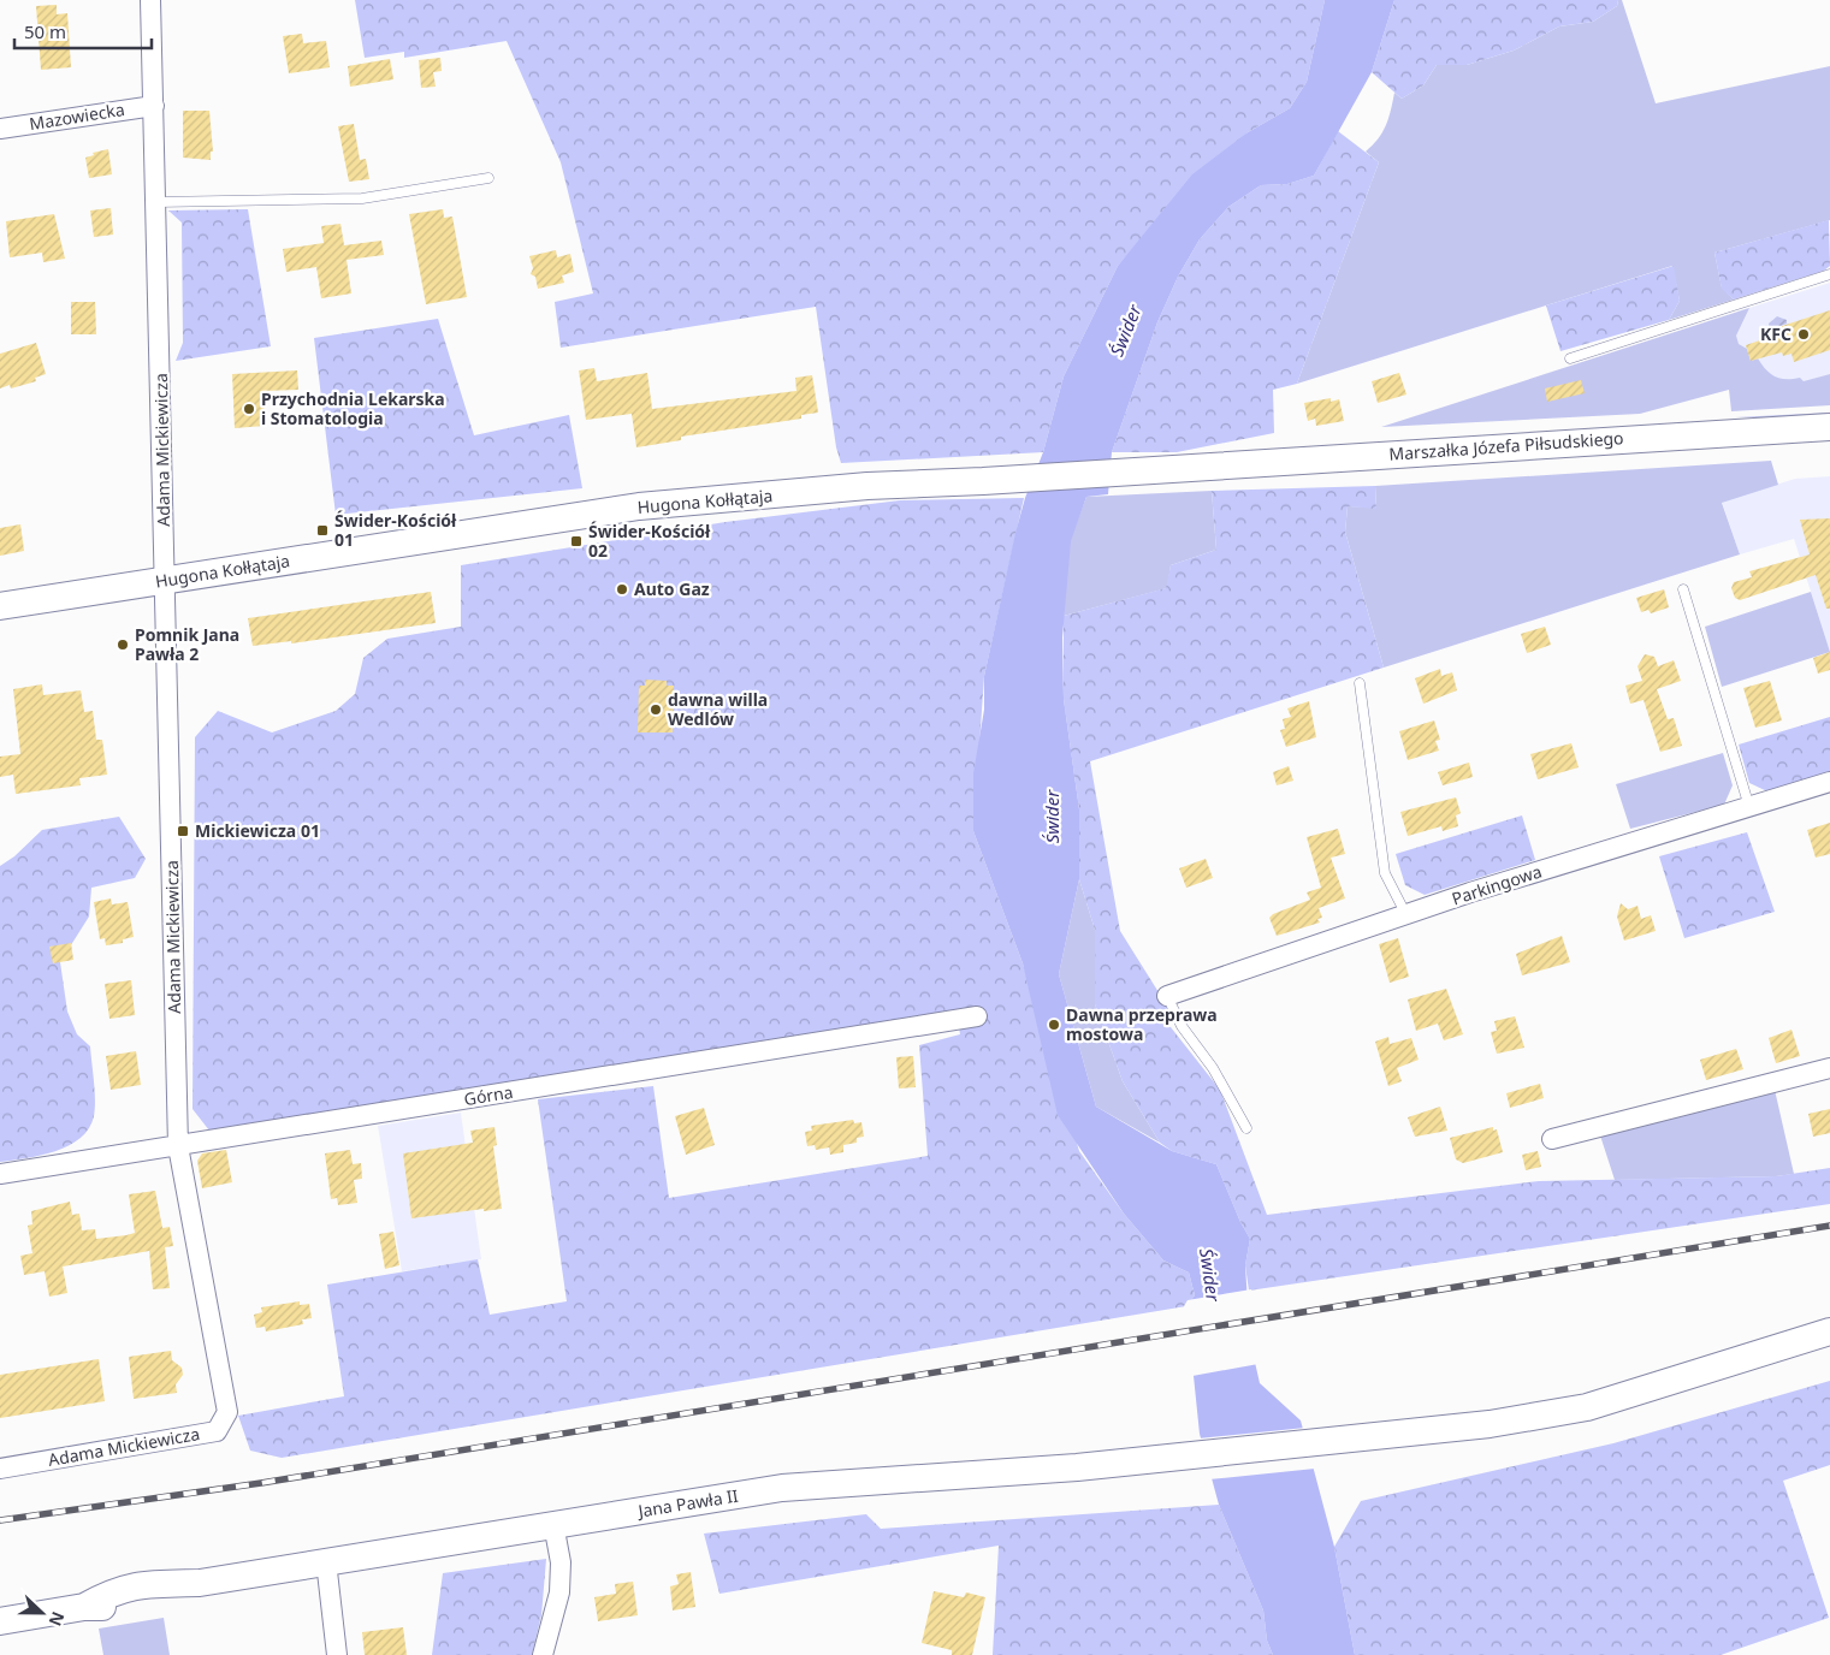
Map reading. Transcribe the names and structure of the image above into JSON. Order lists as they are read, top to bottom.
{
  "streets": {
    "main road": ["Marszałka Józefa Piłsudskiego", "Hugona Kołłątaja", "Jana Pawła II"],
    "street": [
      "Mazowiecka",
      "Adama Mickiewicza",
      "Parkingowa",
      "Górna"
    ]
  },
  "crossings": [
    ["Mazowiecka", "Adama Mickiewicza"],
    ["Marszałka Józefa Piłsudskiego", "Hugona Kołłątaja"],
    ["Adama Mickiewicza", "Hugona Kołłątaja"],
    ["Adama Mickiewicza", "Górna"]
  ],
  "water": ["Świder"],
  "places": {
    "other": [
      "KFC",
      "Przychodnia Lekarska i Stomatologia",
      "Auto Gaz",
      "Pomnik Jana Pawła 2",
      "dawna willa Wedlów",
      "Dawna przeprawa mostowa"
    ],
    "transit": ["Świder-Kościół 01", "Świder-Kościół 02", "Mickiewicza 01"]
  },
  "scale_bar": "50 m",
  "north": "right"
}
